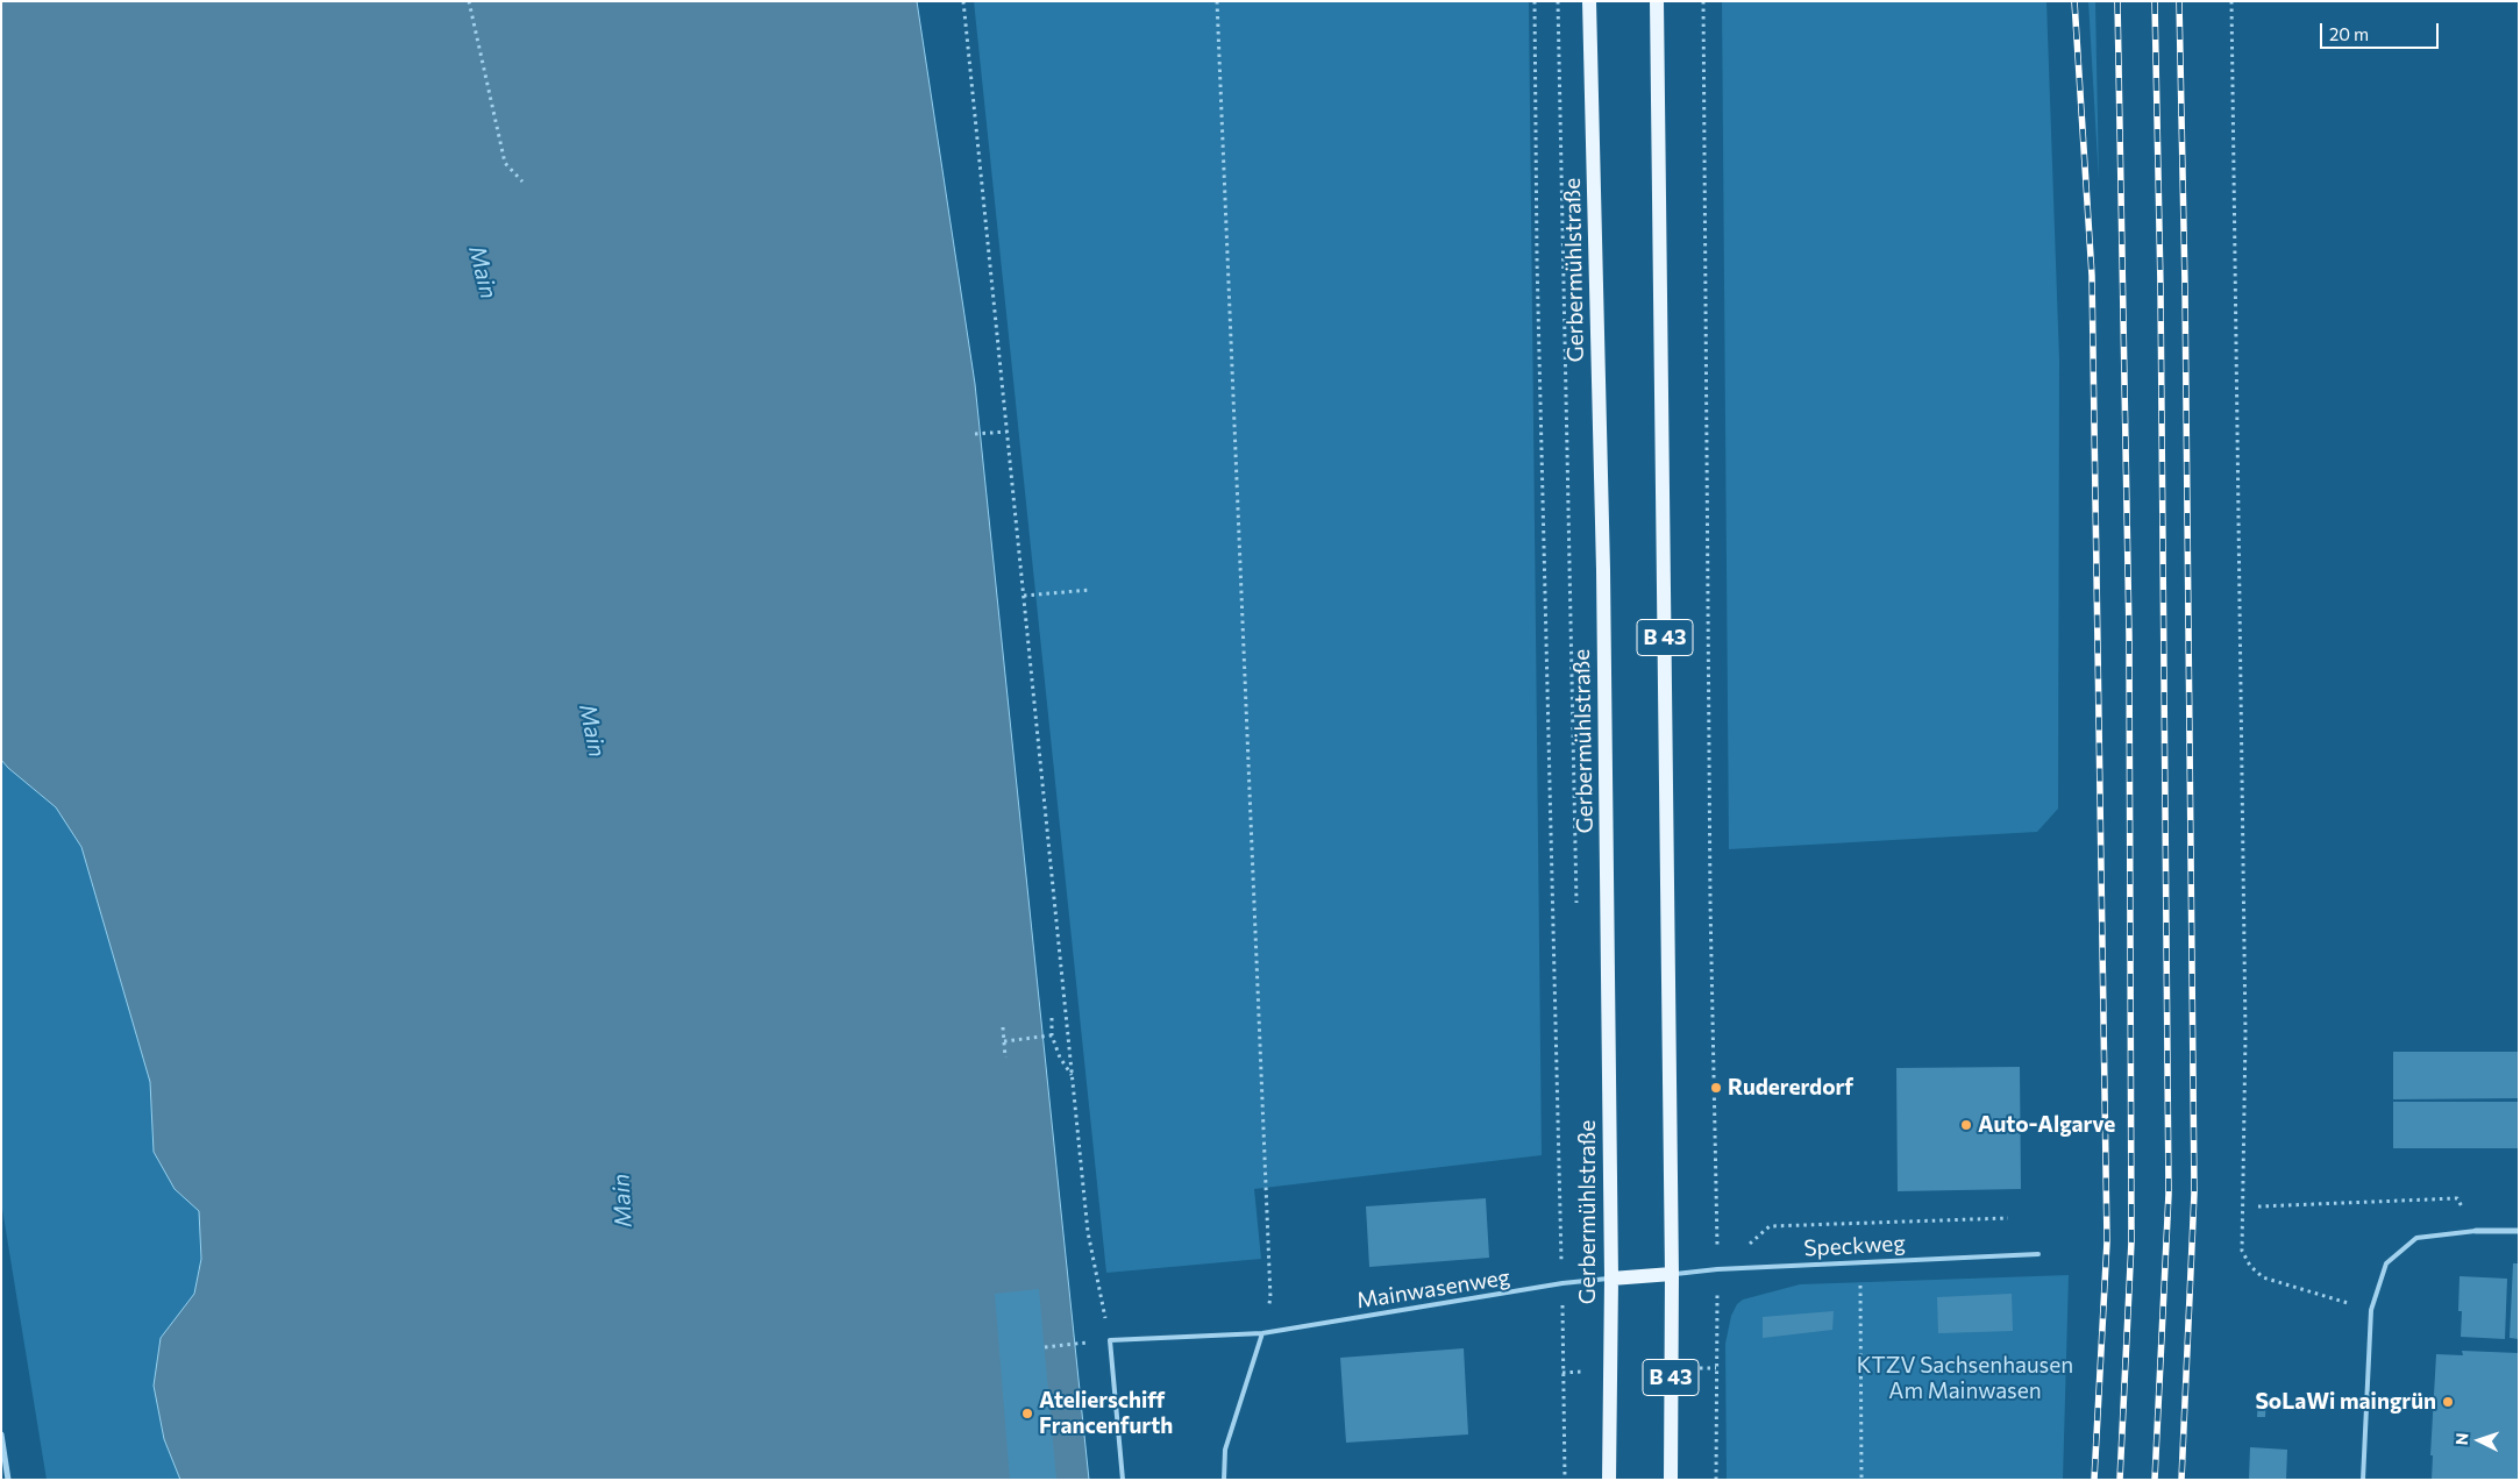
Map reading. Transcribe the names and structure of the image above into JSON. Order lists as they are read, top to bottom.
{
  "streets": {
    "main road": ["Gerbermühlstraße", "B 43"],
    "lane": ["Speckweg", "Mainwasenweg"]
  },
  "crossings": [
    ["Gerbermühlstraße", "Mainwasenweg"],
    ["B 43", "Speckweg"]
  ],
  "water": ["Main"],
  "parks": ["KTZV Sachsenhausen Am Mainwasen"],
  "places": [
    "Rudererdorf",
    "Auto-Algarve",
    "SoLaWi maingrün",
    "Atelierschiff Francenfurth"
  ],
  "scale_bar": "20 m",
  "north": "left"
}
